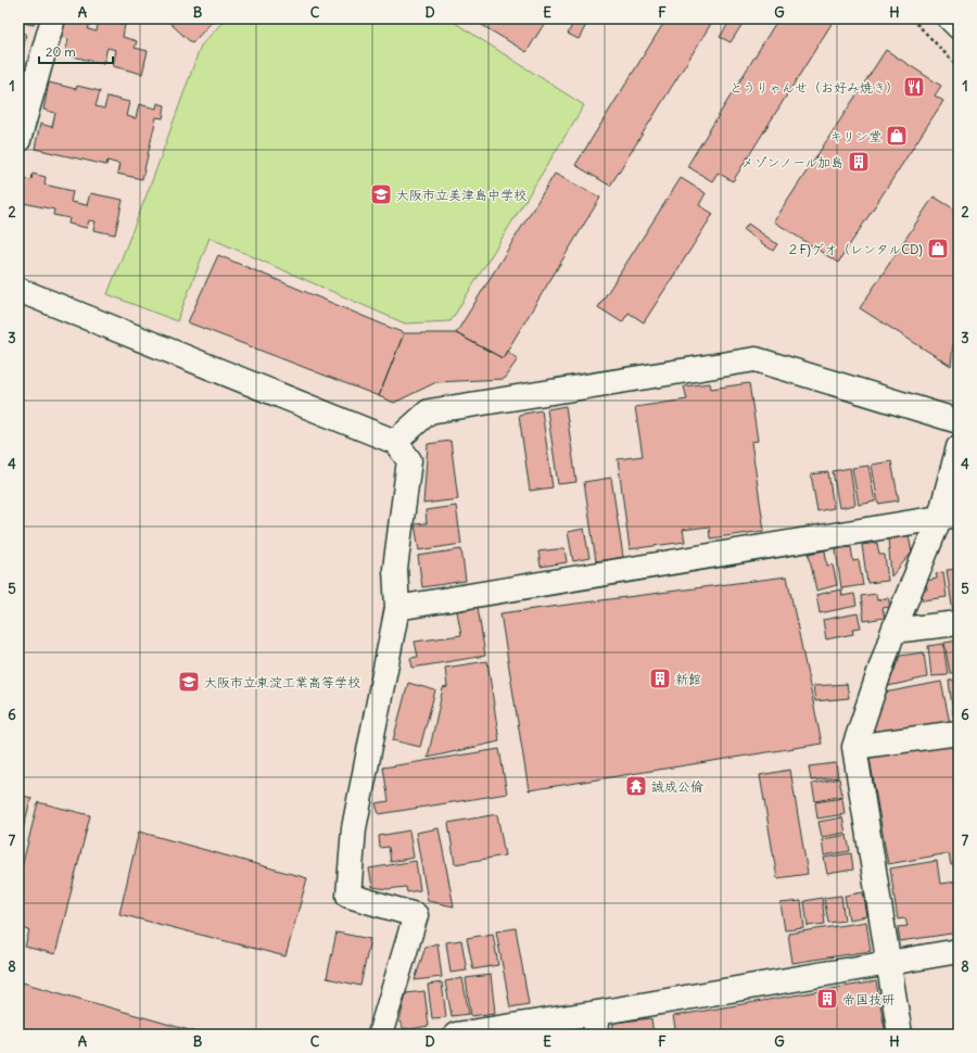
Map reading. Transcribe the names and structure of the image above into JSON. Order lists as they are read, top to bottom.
{
  "places": {
    "restaurant": ["とうりゃんせ（お好み焼き）"],
    "shop": ["キリン堂", "２F)ゲオ（レンタルCD)"],
    "building": ["メゾンノール加島", "新館", "帝国技研"],
    "school or university": ["大阪市立美津島中学校", "大阪市立東淀工業高等学校"],
    "temple": ["誠成公倫"]
  },
  "scale_bar": "20 m",
  "grid": {
    "columns": [
      "A",
      "B",
      "C",
      "D",
      "E",
      "F",
      "G",
      "H"
    ],
    "rows": [
      "1",
      "2",
      "3",
      "4",
      "5",
      "6",
      "7",
      "8"
    ]
  }
}
